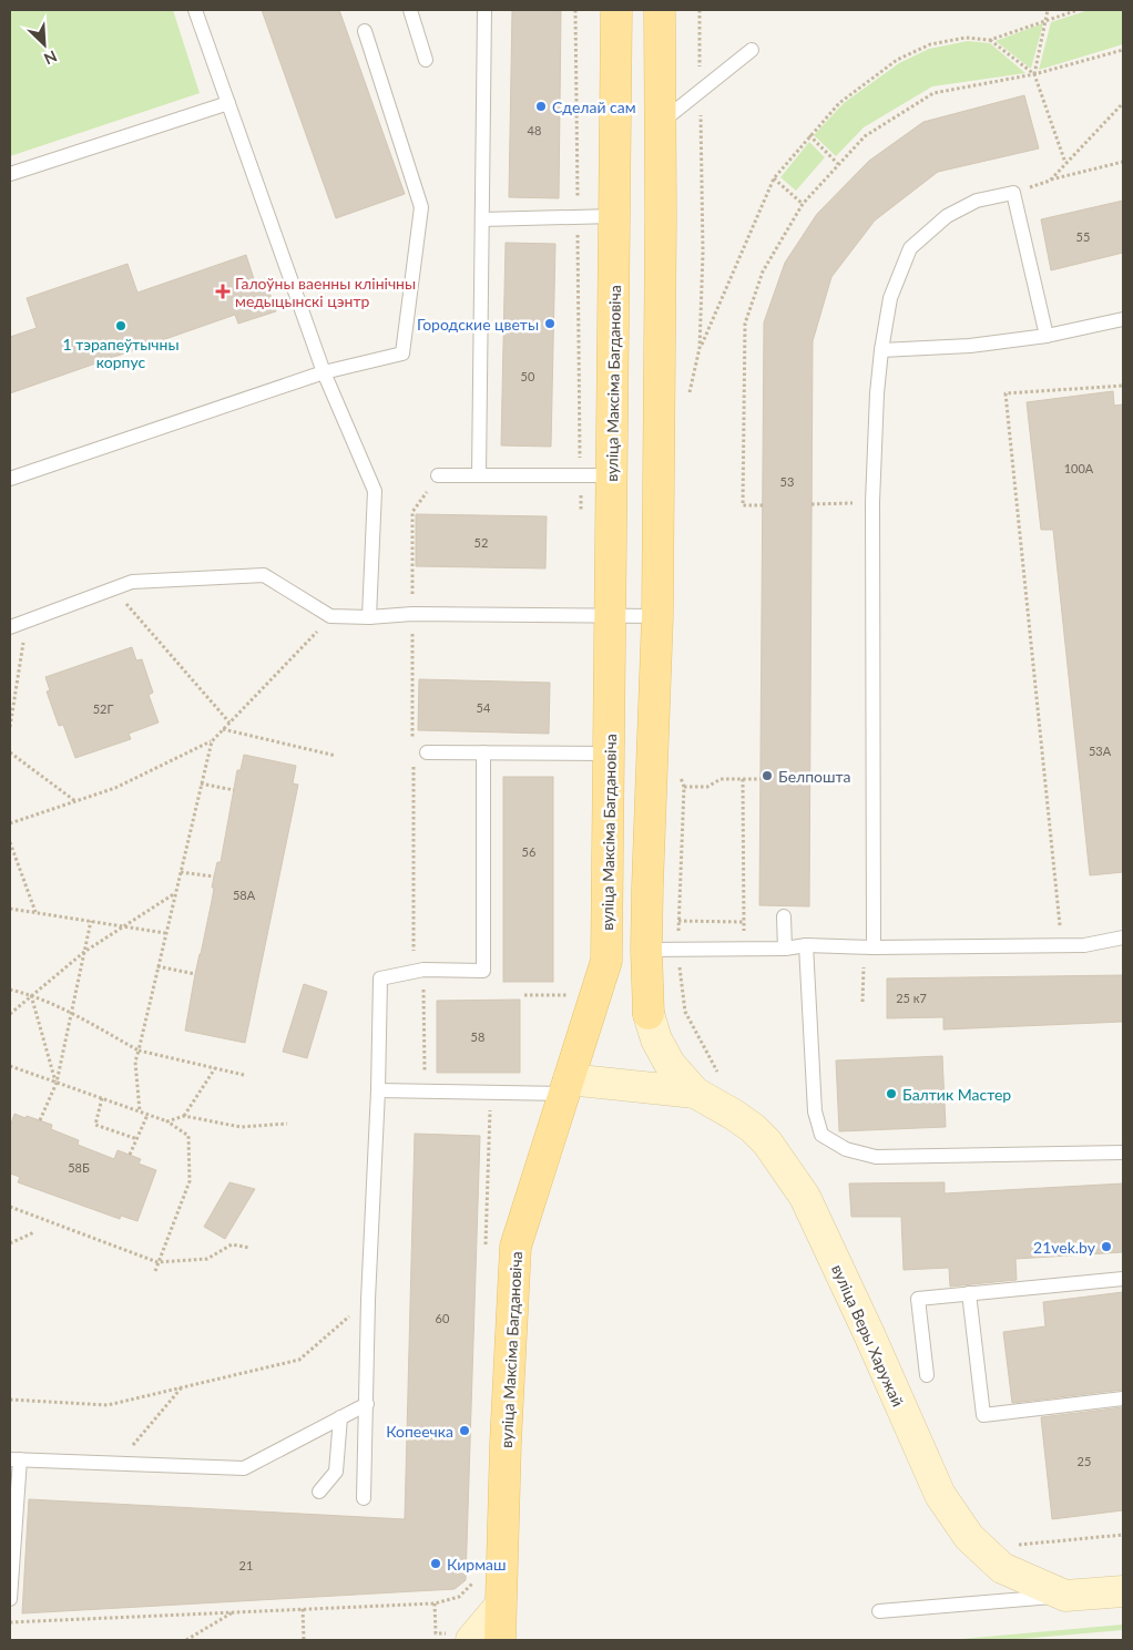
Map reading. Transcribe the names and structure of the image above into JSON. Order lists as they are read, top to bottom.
{
  "streets": {
    "main road": ["вуліца Максіма Багдановіча", "вуліца Веры Харужай"]
  },
  "places": {
    "other": [
      "Сделай сам",
      "Городские цветы",
      "1 тэрапеўтычны корпус",
      "Белпошта",
      "Балтик Мастер",
      "21vek.by",
      "Копеечка",
      "Кирмаш"
    ],
    "health": ["Галоўны ваенны клінічны медыцынскі цэнтр"]
  },
  "house_numbers": [
    "48",
    "55",
    "50",
    "100А",
    "53",
    "52",
    "54",
    "52Г",
    "53А",
    "56",
    "58А",
    "25 к7",
    "58",
    "58Б",
    "60",
    "25",
    "21"
  ],
  "north": "bottom right"
}
